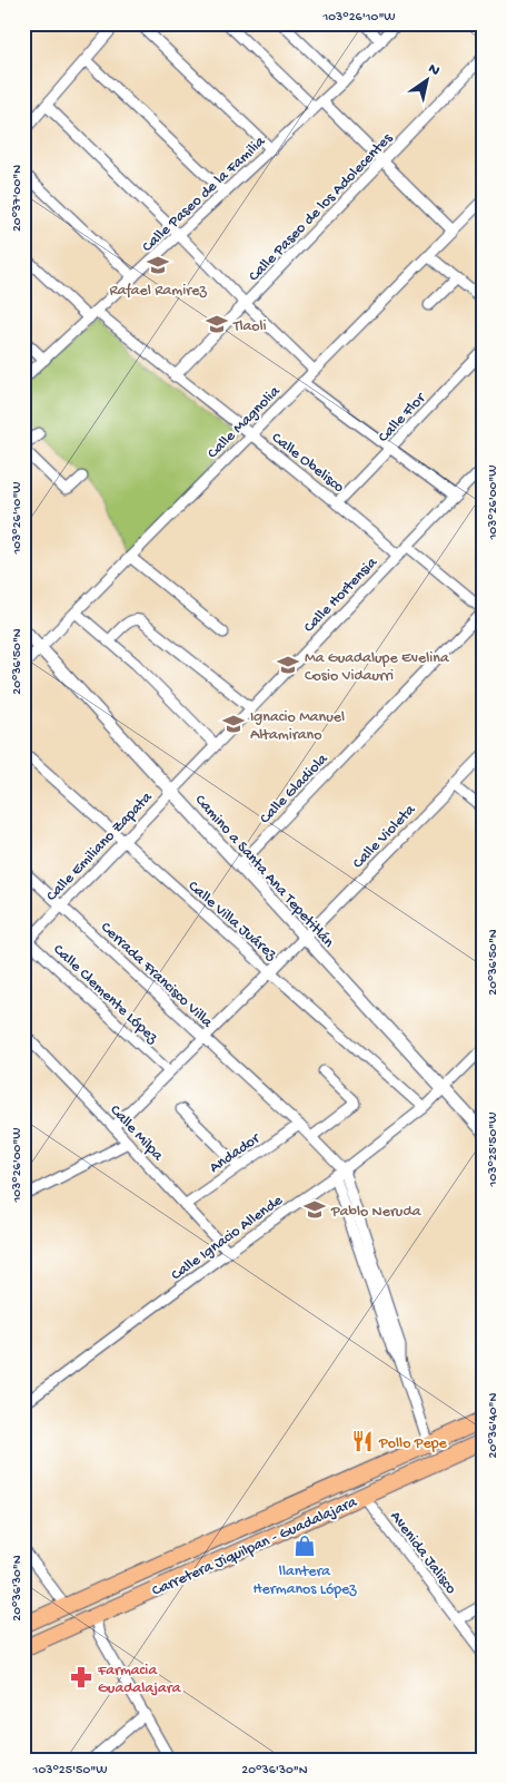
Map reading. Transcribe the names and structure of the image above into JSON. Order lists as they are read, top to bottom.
{
  "streets": {
    "highway": ["Carretera Jiquilpan - Guadalajara"],
    "street": [
      "Calle Paseo de la Familia",
      "Calle Paseo de los Adolecentes",
      "Calle Flor",
      "Calle Magnolia",
      "Calle Obelisco",
      "Calle Hortensia",
      "Calle Gladiola",
      "Calle Violeta",
      "Calle Emiliano Zapata",
      "Camino a Santa Ana Tepetitlán",
      "Calle Villa Juárez",
      "Cerrada Francisco Villa",
      "Calle Clemente López",
      "Calle Milpa",
      "Andador",
      "Calle Ignacio Allende",
      "Avenida Jalisco"
    ]
  },
  "crossings": [
    ["Calle Paseo de la Familia", "Calle Obelisco"],
    ["Calle Paseo de los Adolecentes", "Calle Obelisco"],
    ["Calle Flor", "Calle Obelisco"],
    ["Calle Magnolia", "Calle Obelisco"],
    ["Calle Magnolia", "Camino a Santa Ana Tepetitlán"],
    ["Calle Obelisco", "Calle Hortensia"],
    ["Calle Hortensia", "Calle Emiliano Zapata"],
    ["Calle Hortensia", "Camino a Santa Ana Tepetitlán"],
    ["Calle Gladiola", "Camino a Santa Ana Tepetitlán"],
    ["Calle Violeta", "Camino a Santa Ana Tepetitlán"],
    ["Calle Violeta", "Calle Villa Juárez"],
    ["Calle Violeta", "Cerrada Francisco Villa"],
    ["Calle Violeta", "Calle Clemente López"],
    ["Calle Violeta", "Calle Milpa"],
    ["Calle Emiliano Zapata", "Camino a Santa Ana Tepetitlán"],
    ["Calle Emiliano Zapata", "Calle Villa Juárez"],
    ["Calle Emiliano Zapata", "Cerrada Francisco Villa"],
    ["Calle Emiliano Zapata", "Calle Clemente López"],
    ["Camino a Santa Ana Tepetitlán", "Calle Ignacio Allende"],
    ["Calle Villa Juárez", "Calle Ignacio Allende"],
    ["Cerrada Francisco Villa", "Andador"],
    ["Cerrada Francisco Villa", "Calle Ignacio Allende"],
    ["Cerrada Francisco Villa", "Carretera Jiquilpan - Guadalajara"],
    ["Calle Milpa", "Andador"],
    ["Calle Milpa", "Calle Ignacio Allende"],
    ["Carretera Jiquilpan - Guadalajara", "Avenida Jalisco"]
  ],
  "places": {
    "school or university": [
      "Rafael Ramirez",
      "Tlaoli",
      "Ma Guadalupe Evelina Cosio Vidaurri",
      "Ignacio Manuel Altamirano",
      "Pablo Neruda"
    ],
    "restaurant": ["Pollo Pepe"],
    "shop": ["llantera Hermanos López"],
    "pharmacy": ["Farmacia Guadalajara"]
  },
  "north": "top right",
  "coordinates": [
    "103°26'10\"W",
    "20°37'00\"N",
    "103°26'00\"W",
    "20°36'50\"N",
    "103°25'50\"W",
    "20°36'40\"N",
    "20°36'30\"N"
  ]
}
